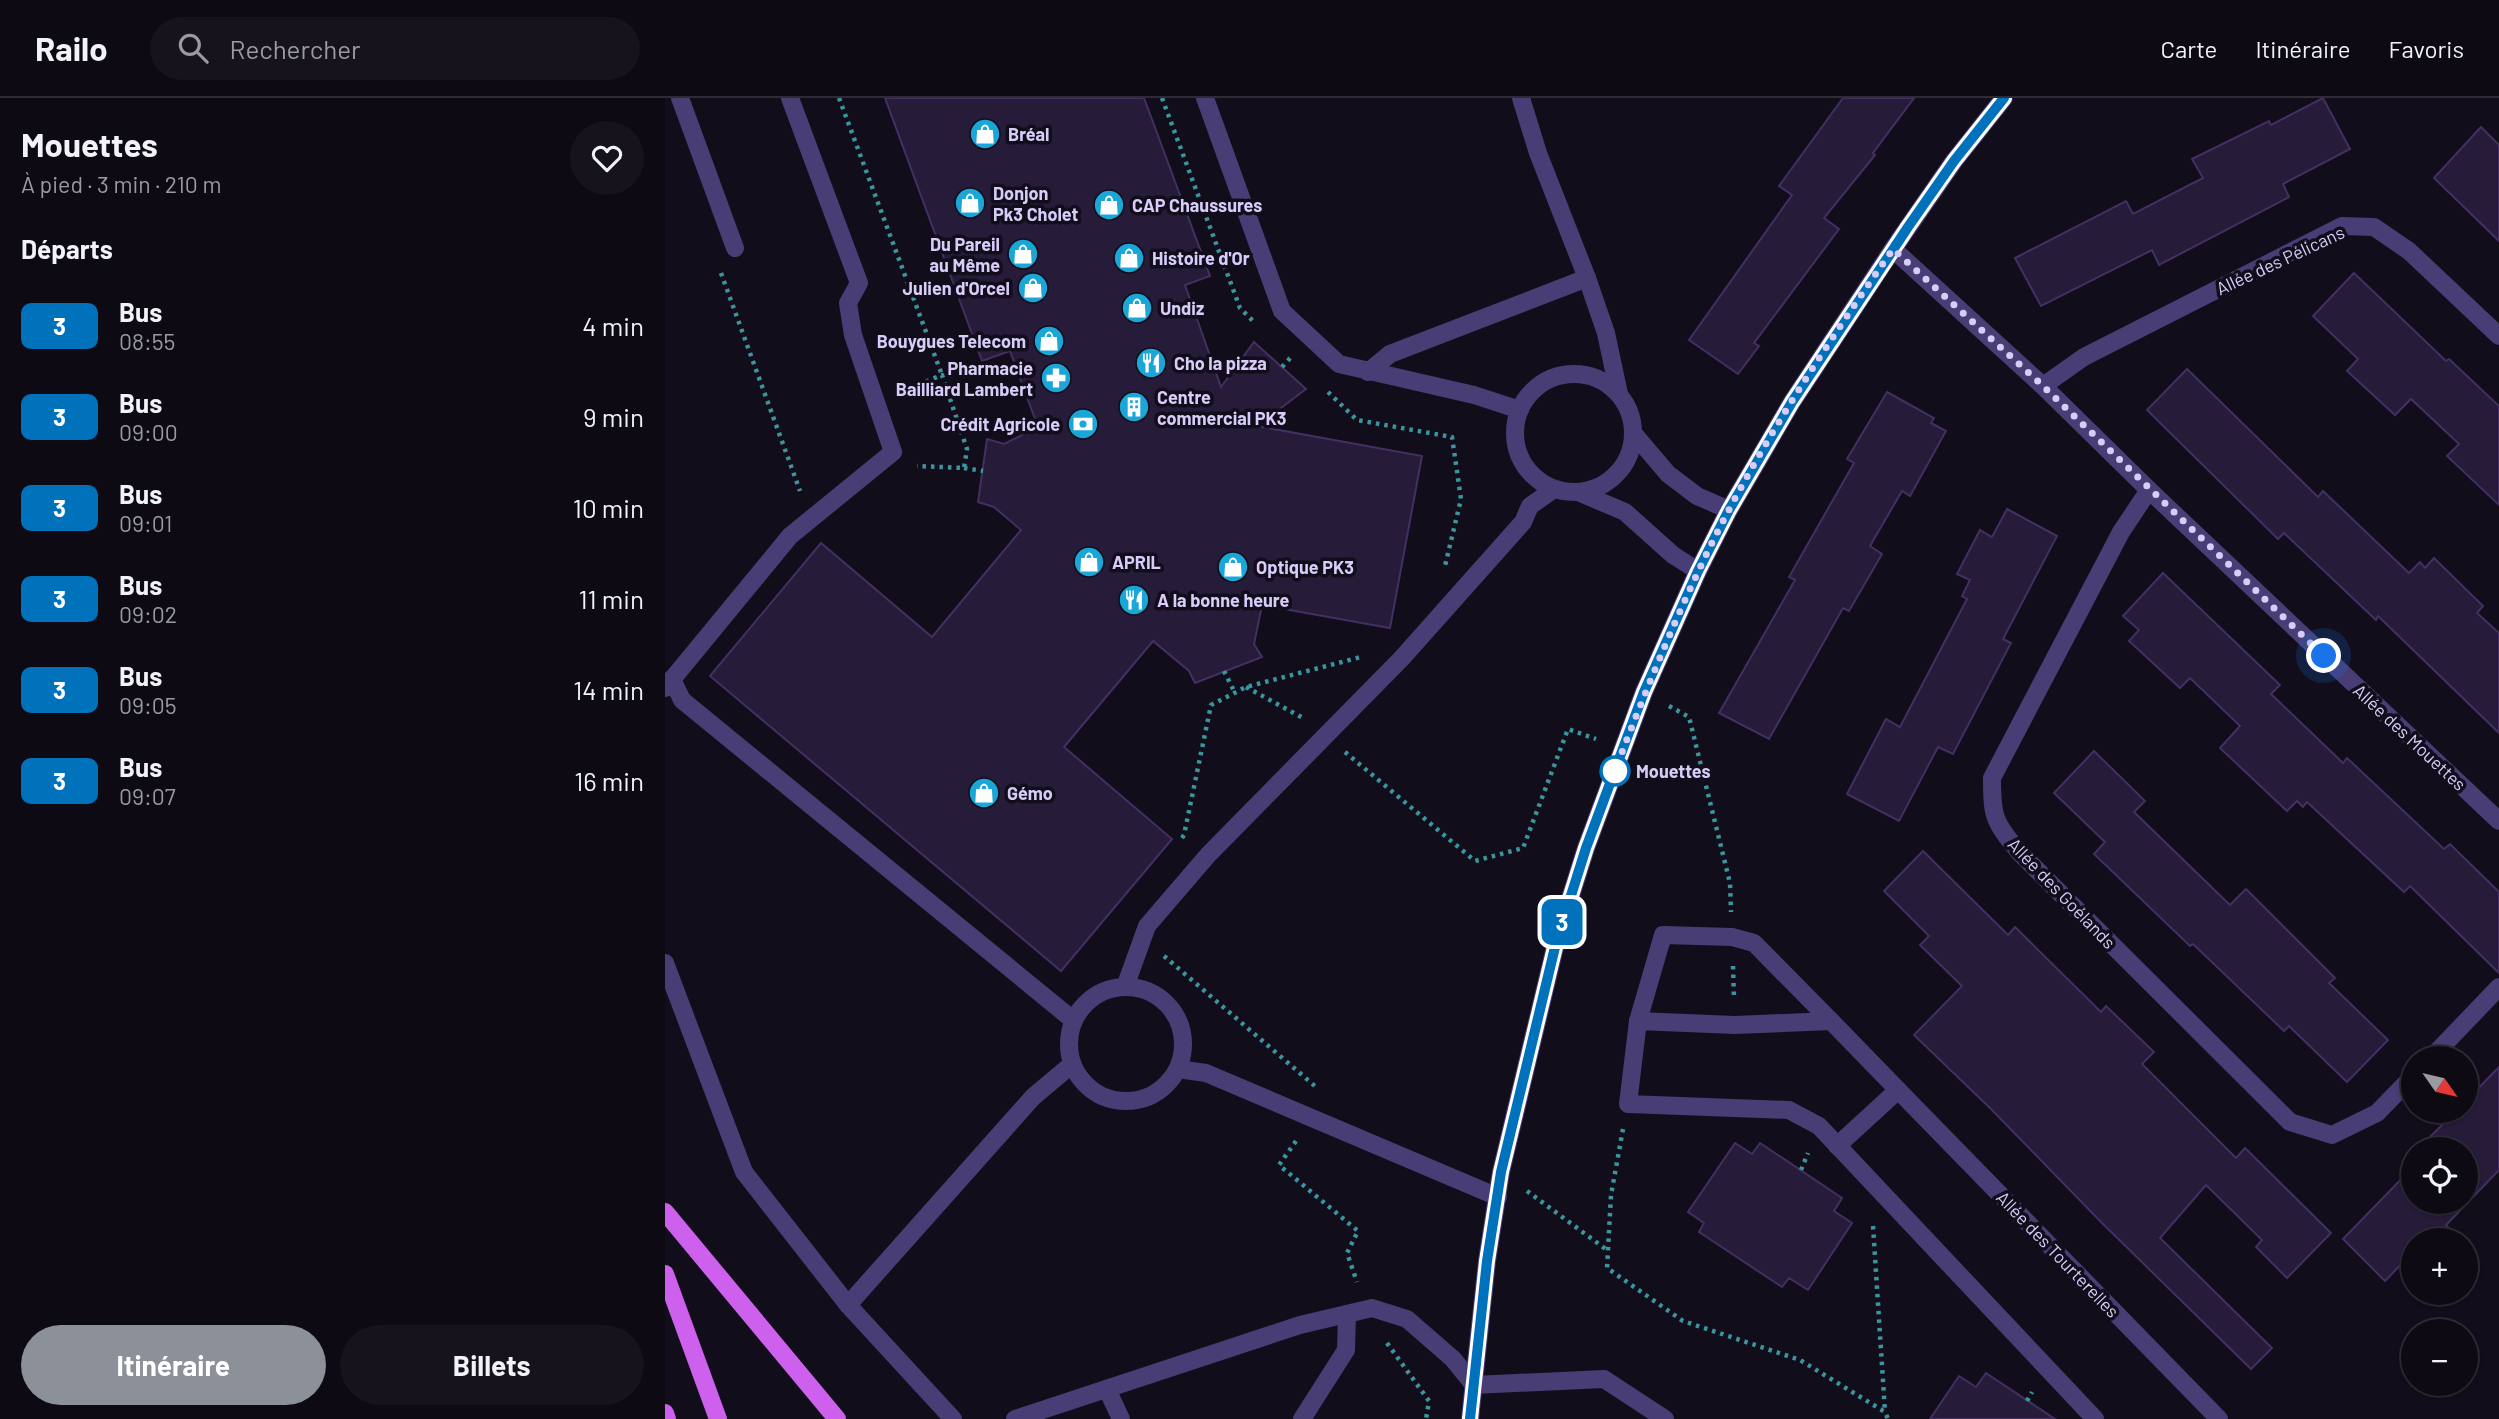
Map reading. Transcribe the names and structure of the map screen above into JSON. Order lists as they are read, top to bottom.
{
  "streets": {
    "street": [
      "Allée des Pélicans",
      "Allée des Mouettes",
      "Allée des Goélands",
      "Allée des Tourterelles"
    ]
  },
  "crossings": [
    ["Allée des Pélicans", "Allée des Mouettes"],
    ["Allée des Mouettes", "Allée des Goélands"]
  ],
  "places": {
    "shop": [
      "Bréal",
      "Donjon Pk3 Cholet",
      "CAP Chaussures",
      "Du Pareil au Même",
      "Histoire d'Or",
      "Julien d'Orcel",
      "Undiz",
      "Bouygues Telecom",
      "APRIL",
      "Optique PK3",
      "Gémo"
    ],
    "restaurant": ["Cho la pizza", "A la bonne heure"],
    "pharmacy": ["Pharmacie Bailliard Lambert"],
    "building": ["Centre commercial PK3"],
    "bank": ["Crédit Agricole"],
    "other": ["Mouettes"]
  },
  "lines": ["bus line 3"],
  "north": "bottom right",
  "page": {
    "header": "Railo",
    "search": "Rechercher",
    "nav": ["Carte", "Itinéraire", "Favoris"],
    "heading": [
      ["Mouettes", "À pied · 3 min · 210 m"],
      "Départs"
    ],
    "on_map": "3",
    "list": [
      {
        "mark": "3",
        "name": "Bus",
        "note": "08:55",
        "value": "4 min"
      },
      {
        "mark": "3",
        "name": "Bus",
        "note": "09:00",
        "value": "9 min"
      },
      {
        "mark": "3",
        "name": "Bus",
        "note": "09:01",
        "value": "10 min"
      },
      {
        "mark": "3",
        "name": "Bus",
        "note": "09:02",
        "value": "11 min"
      },
      {
        "mark": "3",
        "name": "Bus",
        "note": "09:05",
        "value": "14 min"
      },
      {
        "mark": "3",
        "name": "Bus",
        "note": "09:07",
        "value": "16 min"
      }
    ],
    "map_buttons": ["+", "−"],
    "buttons": ["Itinéraire", "Billets"]
  }
}
